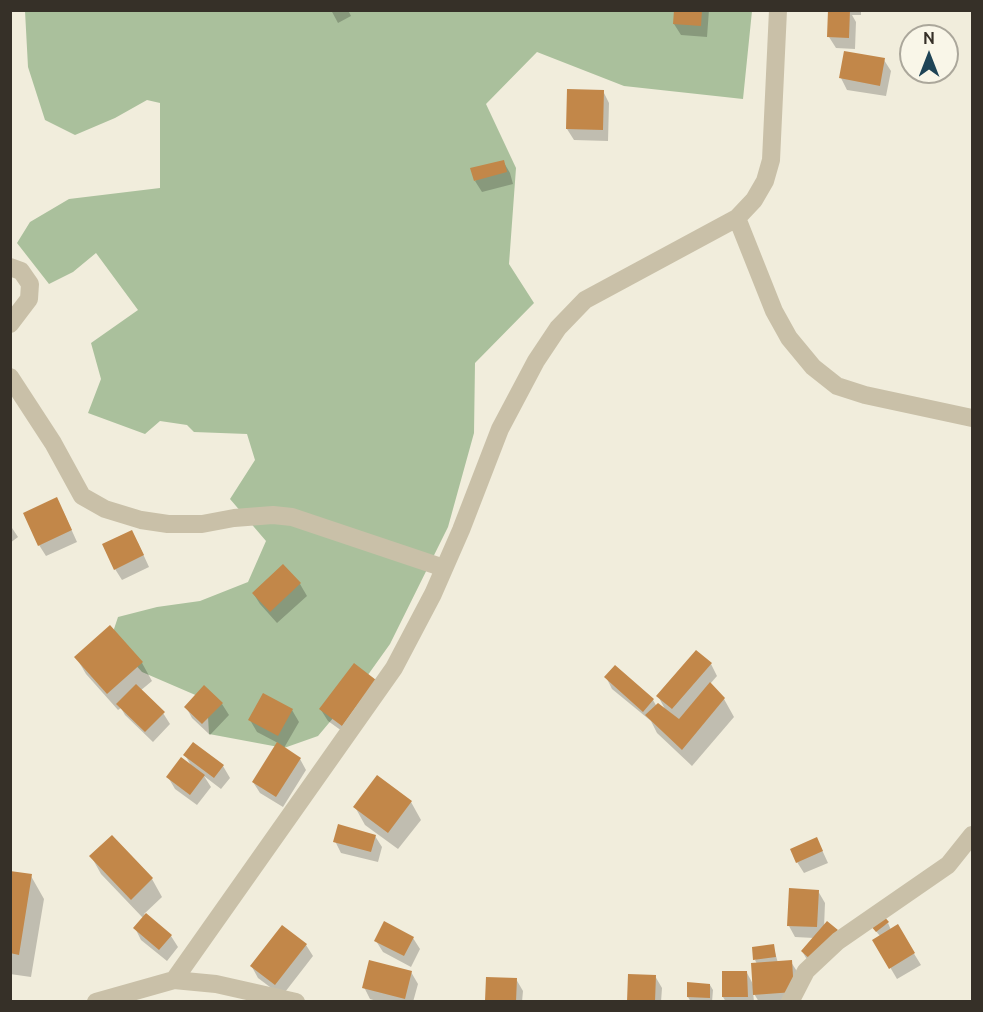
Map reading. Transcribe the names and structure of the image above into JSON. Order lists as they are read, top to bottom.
{
  "north": "top"
}
